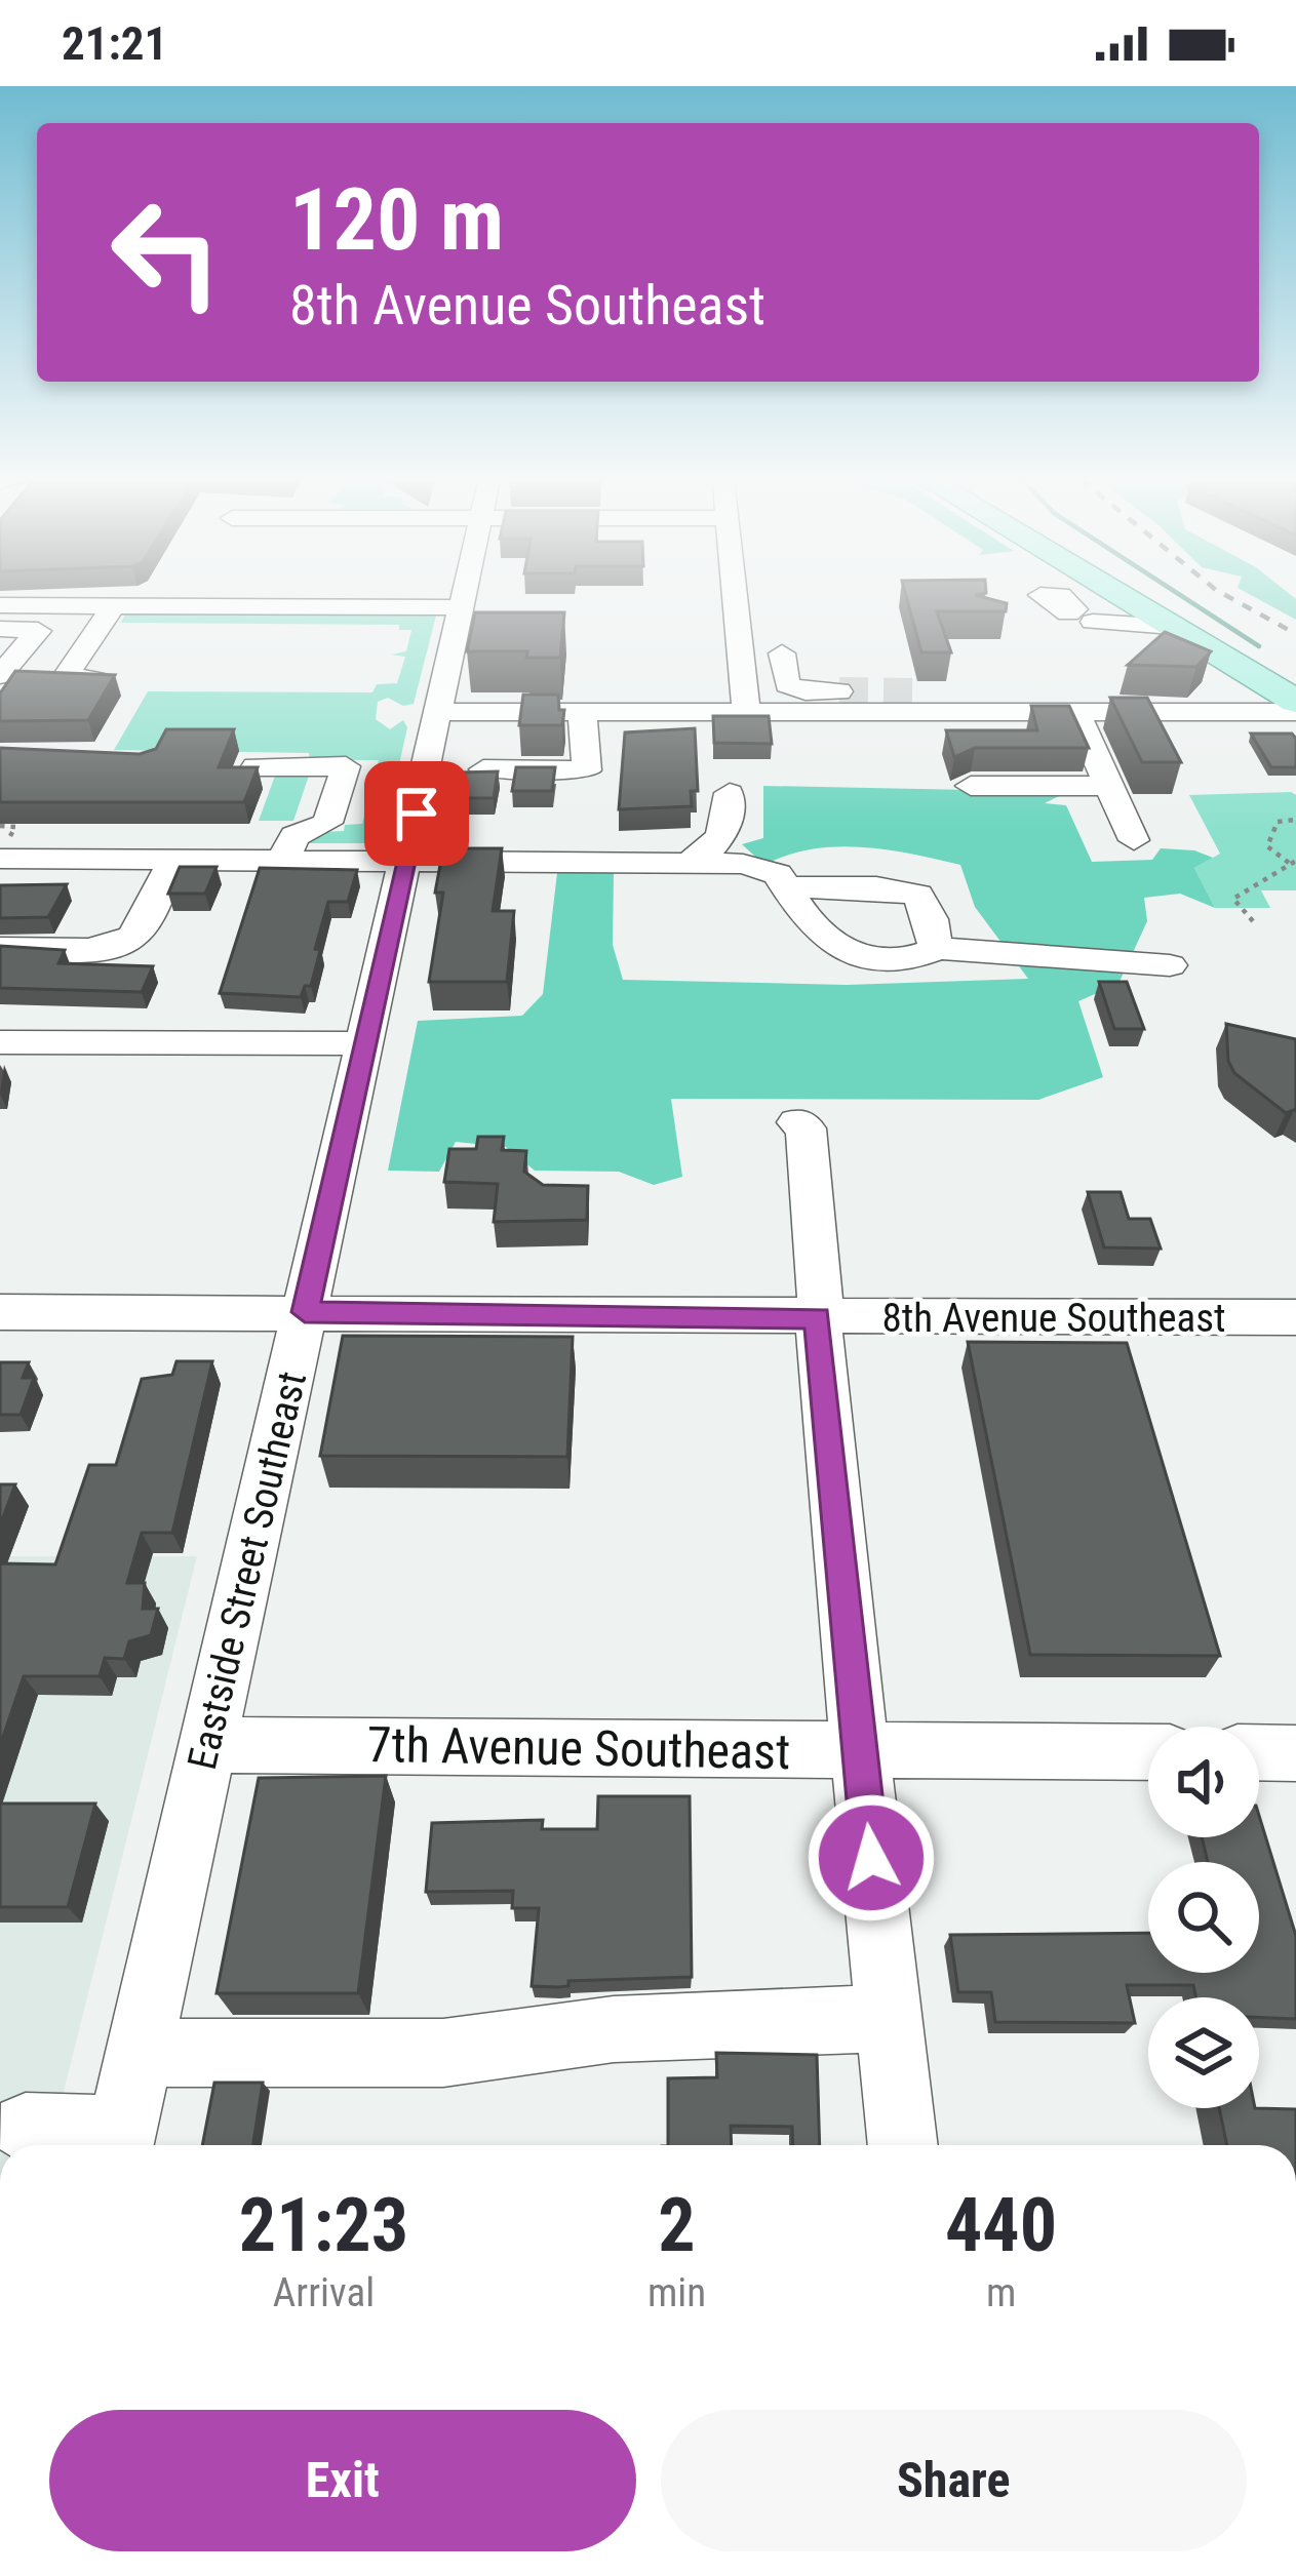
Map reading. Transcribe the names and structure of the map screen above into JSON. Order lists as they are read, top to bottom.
{
  "streets": {
    "street": ["8th Avenue Southeast", "Eastside Street Southeast", "7th Avenue Southeast"]
  },
  "crossings": [
    ["8th Avenue Southeast", "Eastside Street Southeast"],
    ["Eastside Street Southeast", "7th Avenue Southeast"]
  ],
  "page": {
    "status": "21:21",
    "turn": ["120 m", "8th Avenue Southeast"],
    "eta": [
      "21:23",
      "Arrival",
      "2",
      "min",
      "440",
      "m"
    ],
    "buttons": ["Exit", "Share"]
  }
}
